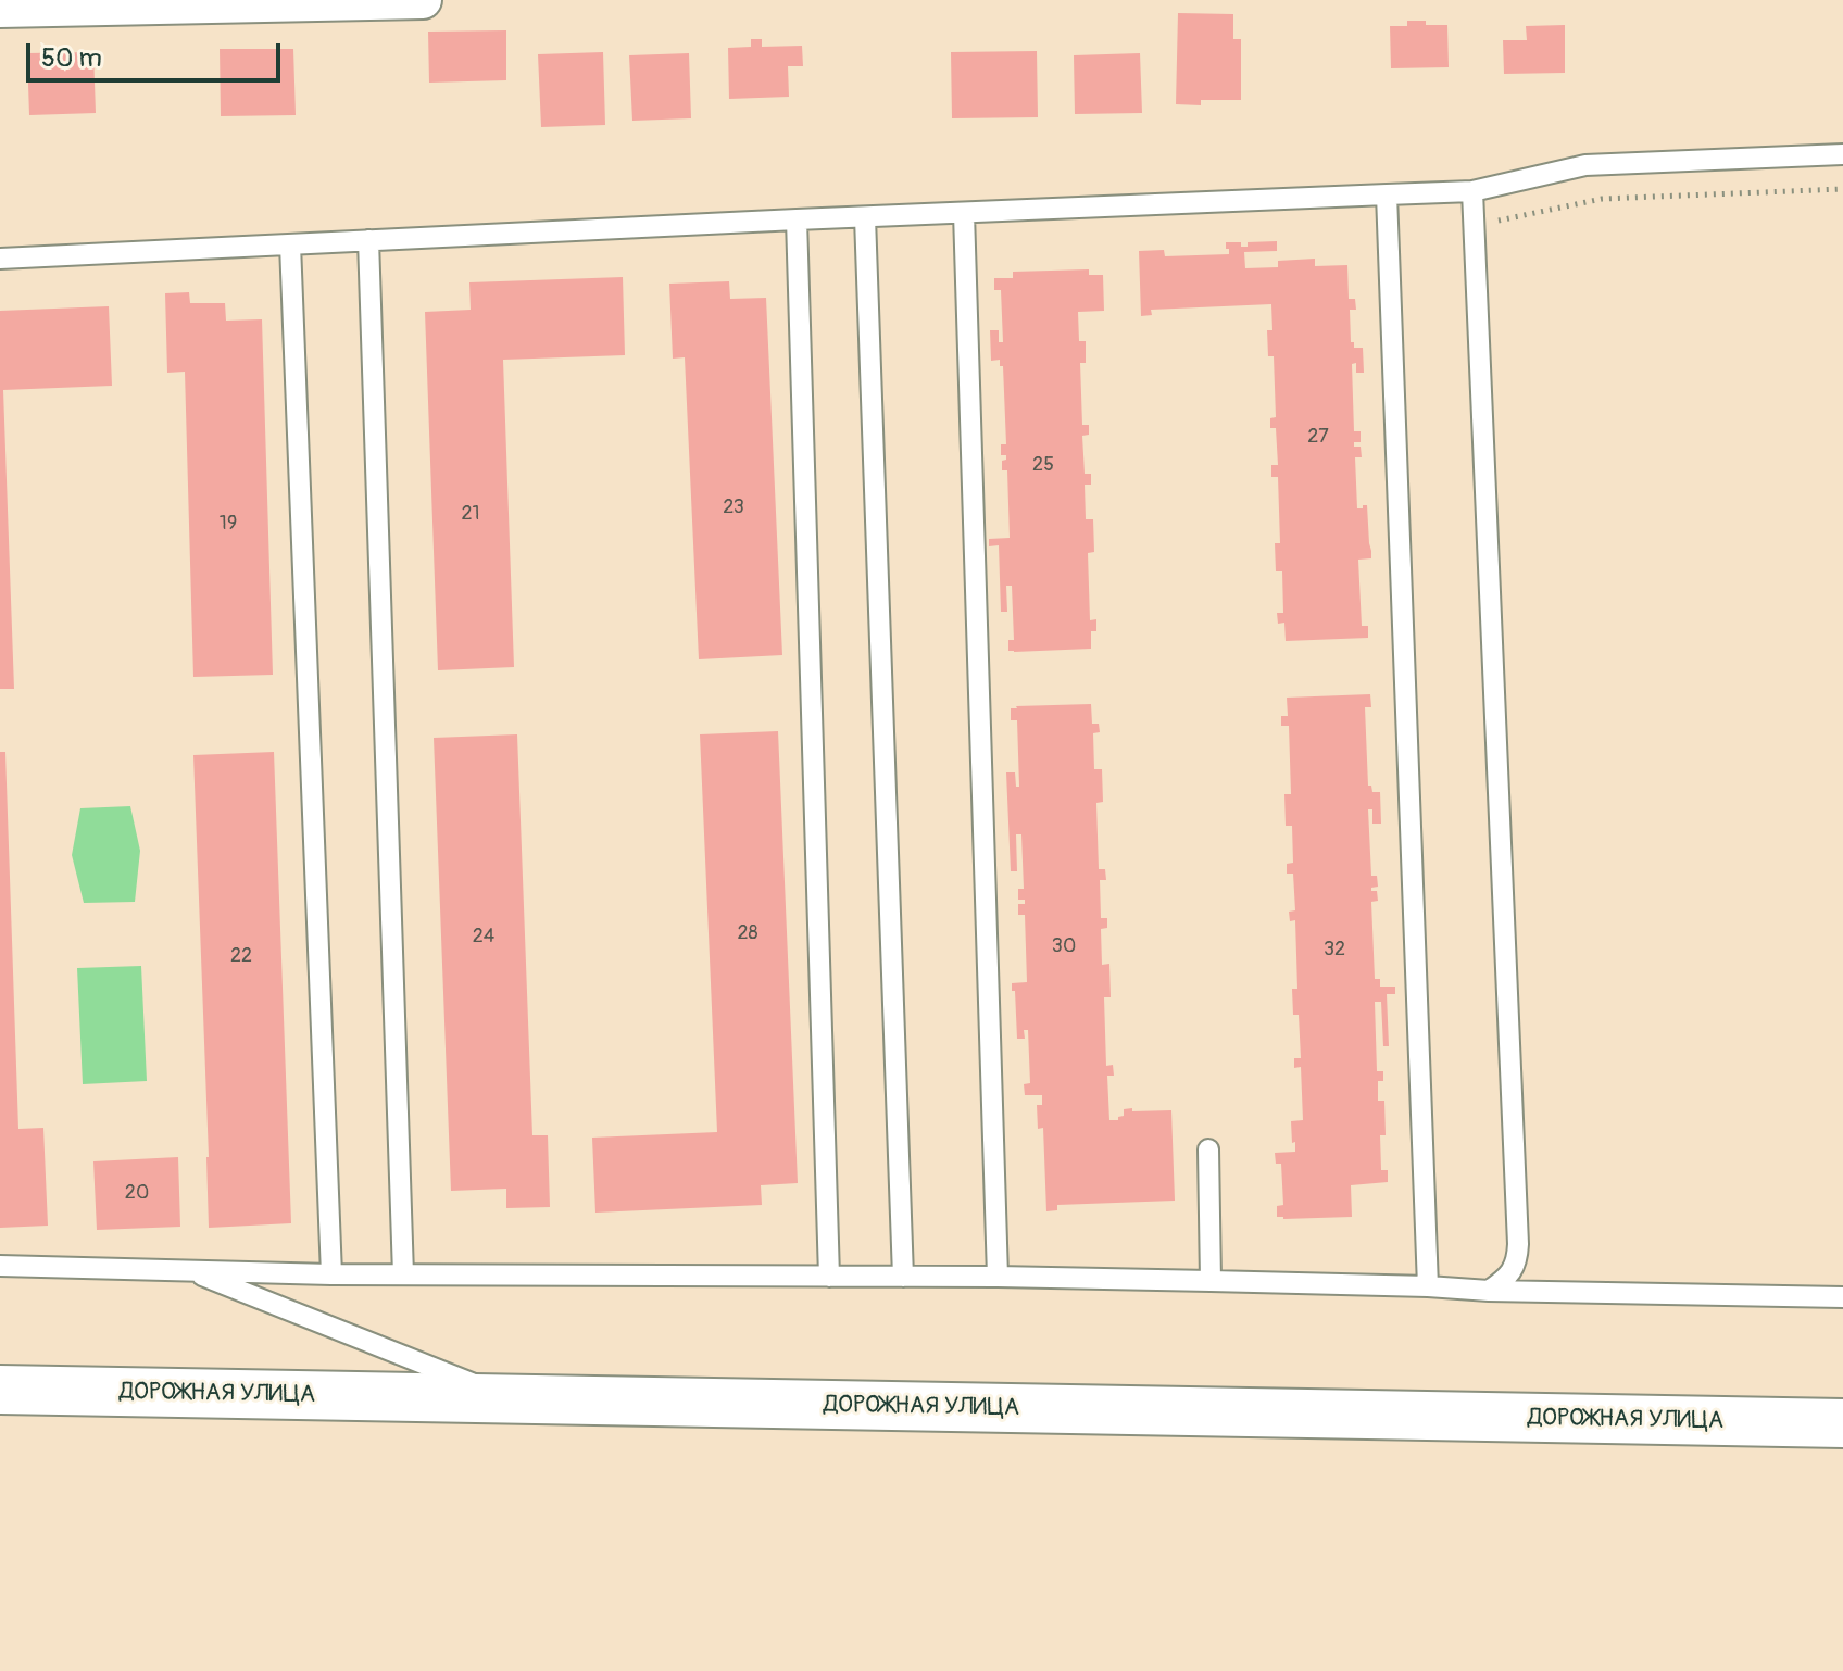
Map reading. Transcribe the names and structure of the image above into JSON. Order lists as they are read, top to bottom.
{
  "streets": {
    "main road": ["ДОРОЖНАЯ УЛИЦА"]
  },
  "house_numbers": [
    "27",
    "25",
    "23",
    "21",
    "19",
    "28",
    "24",
    "30",
    "32",
    "22",
    "20"
  ],
  "scale_bar": "50 m"
}
